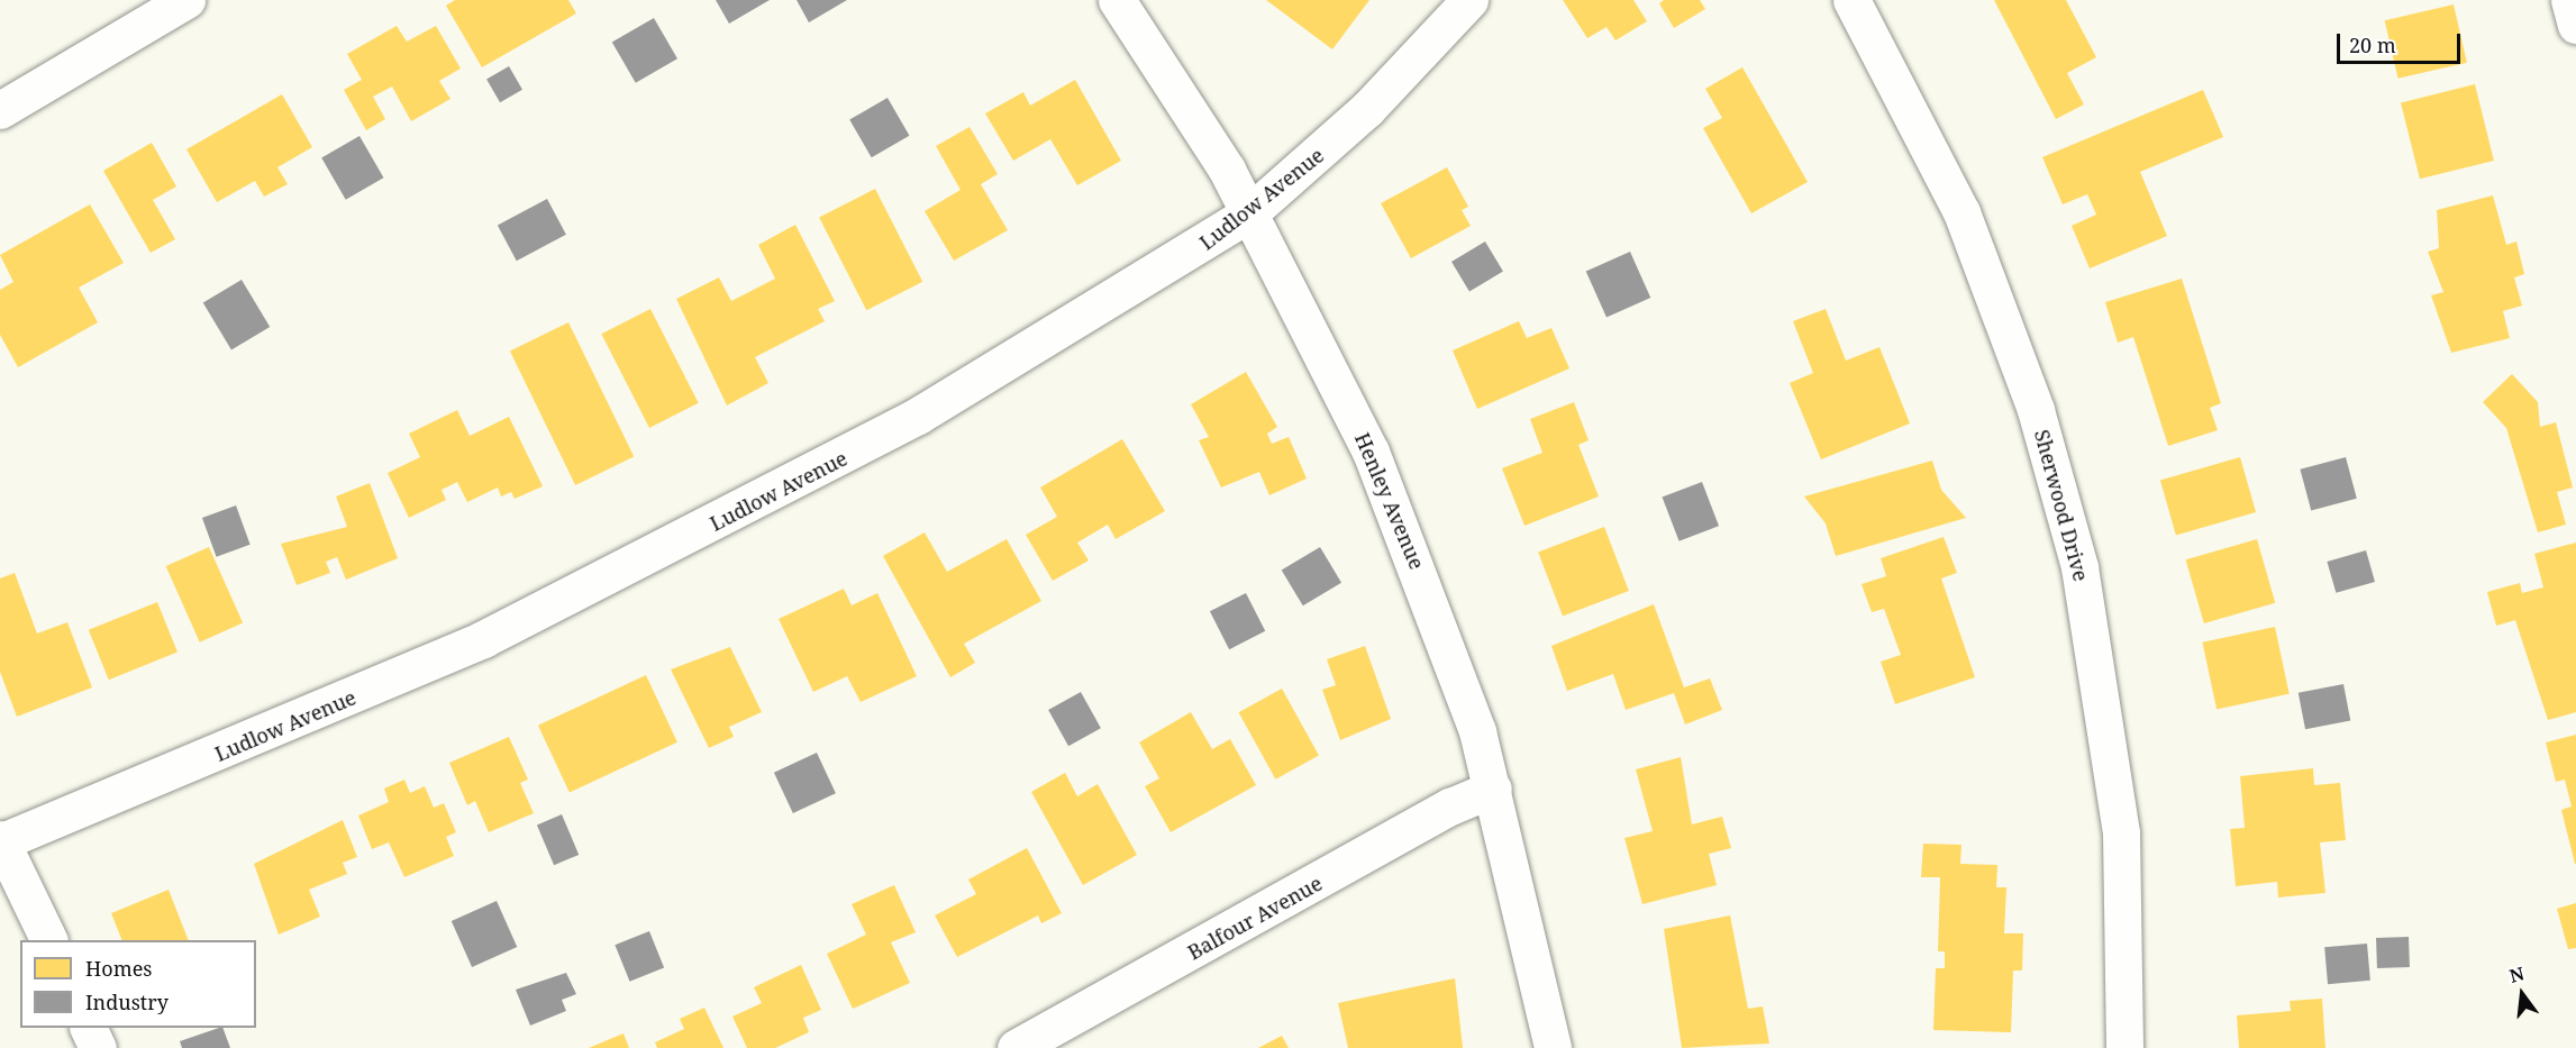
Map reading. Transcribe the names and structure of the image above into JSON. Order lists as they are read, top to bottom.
{
  "streets": {
    "street": [
      "Ludlow Avenue",
      "Henley Avenue",
      "Sherwood Drive",
      "Balfour Avenue"
    ]
  },
  "crossings": [
    ["Ludlow Avenue", "Henley Avenue"],
    ["Henley Avenue", "Balfour Avenue"]
  ],
  "legend": ["Homes", "Industry"],
  "scale_bar": "20 m",
  "north": "top"
}
